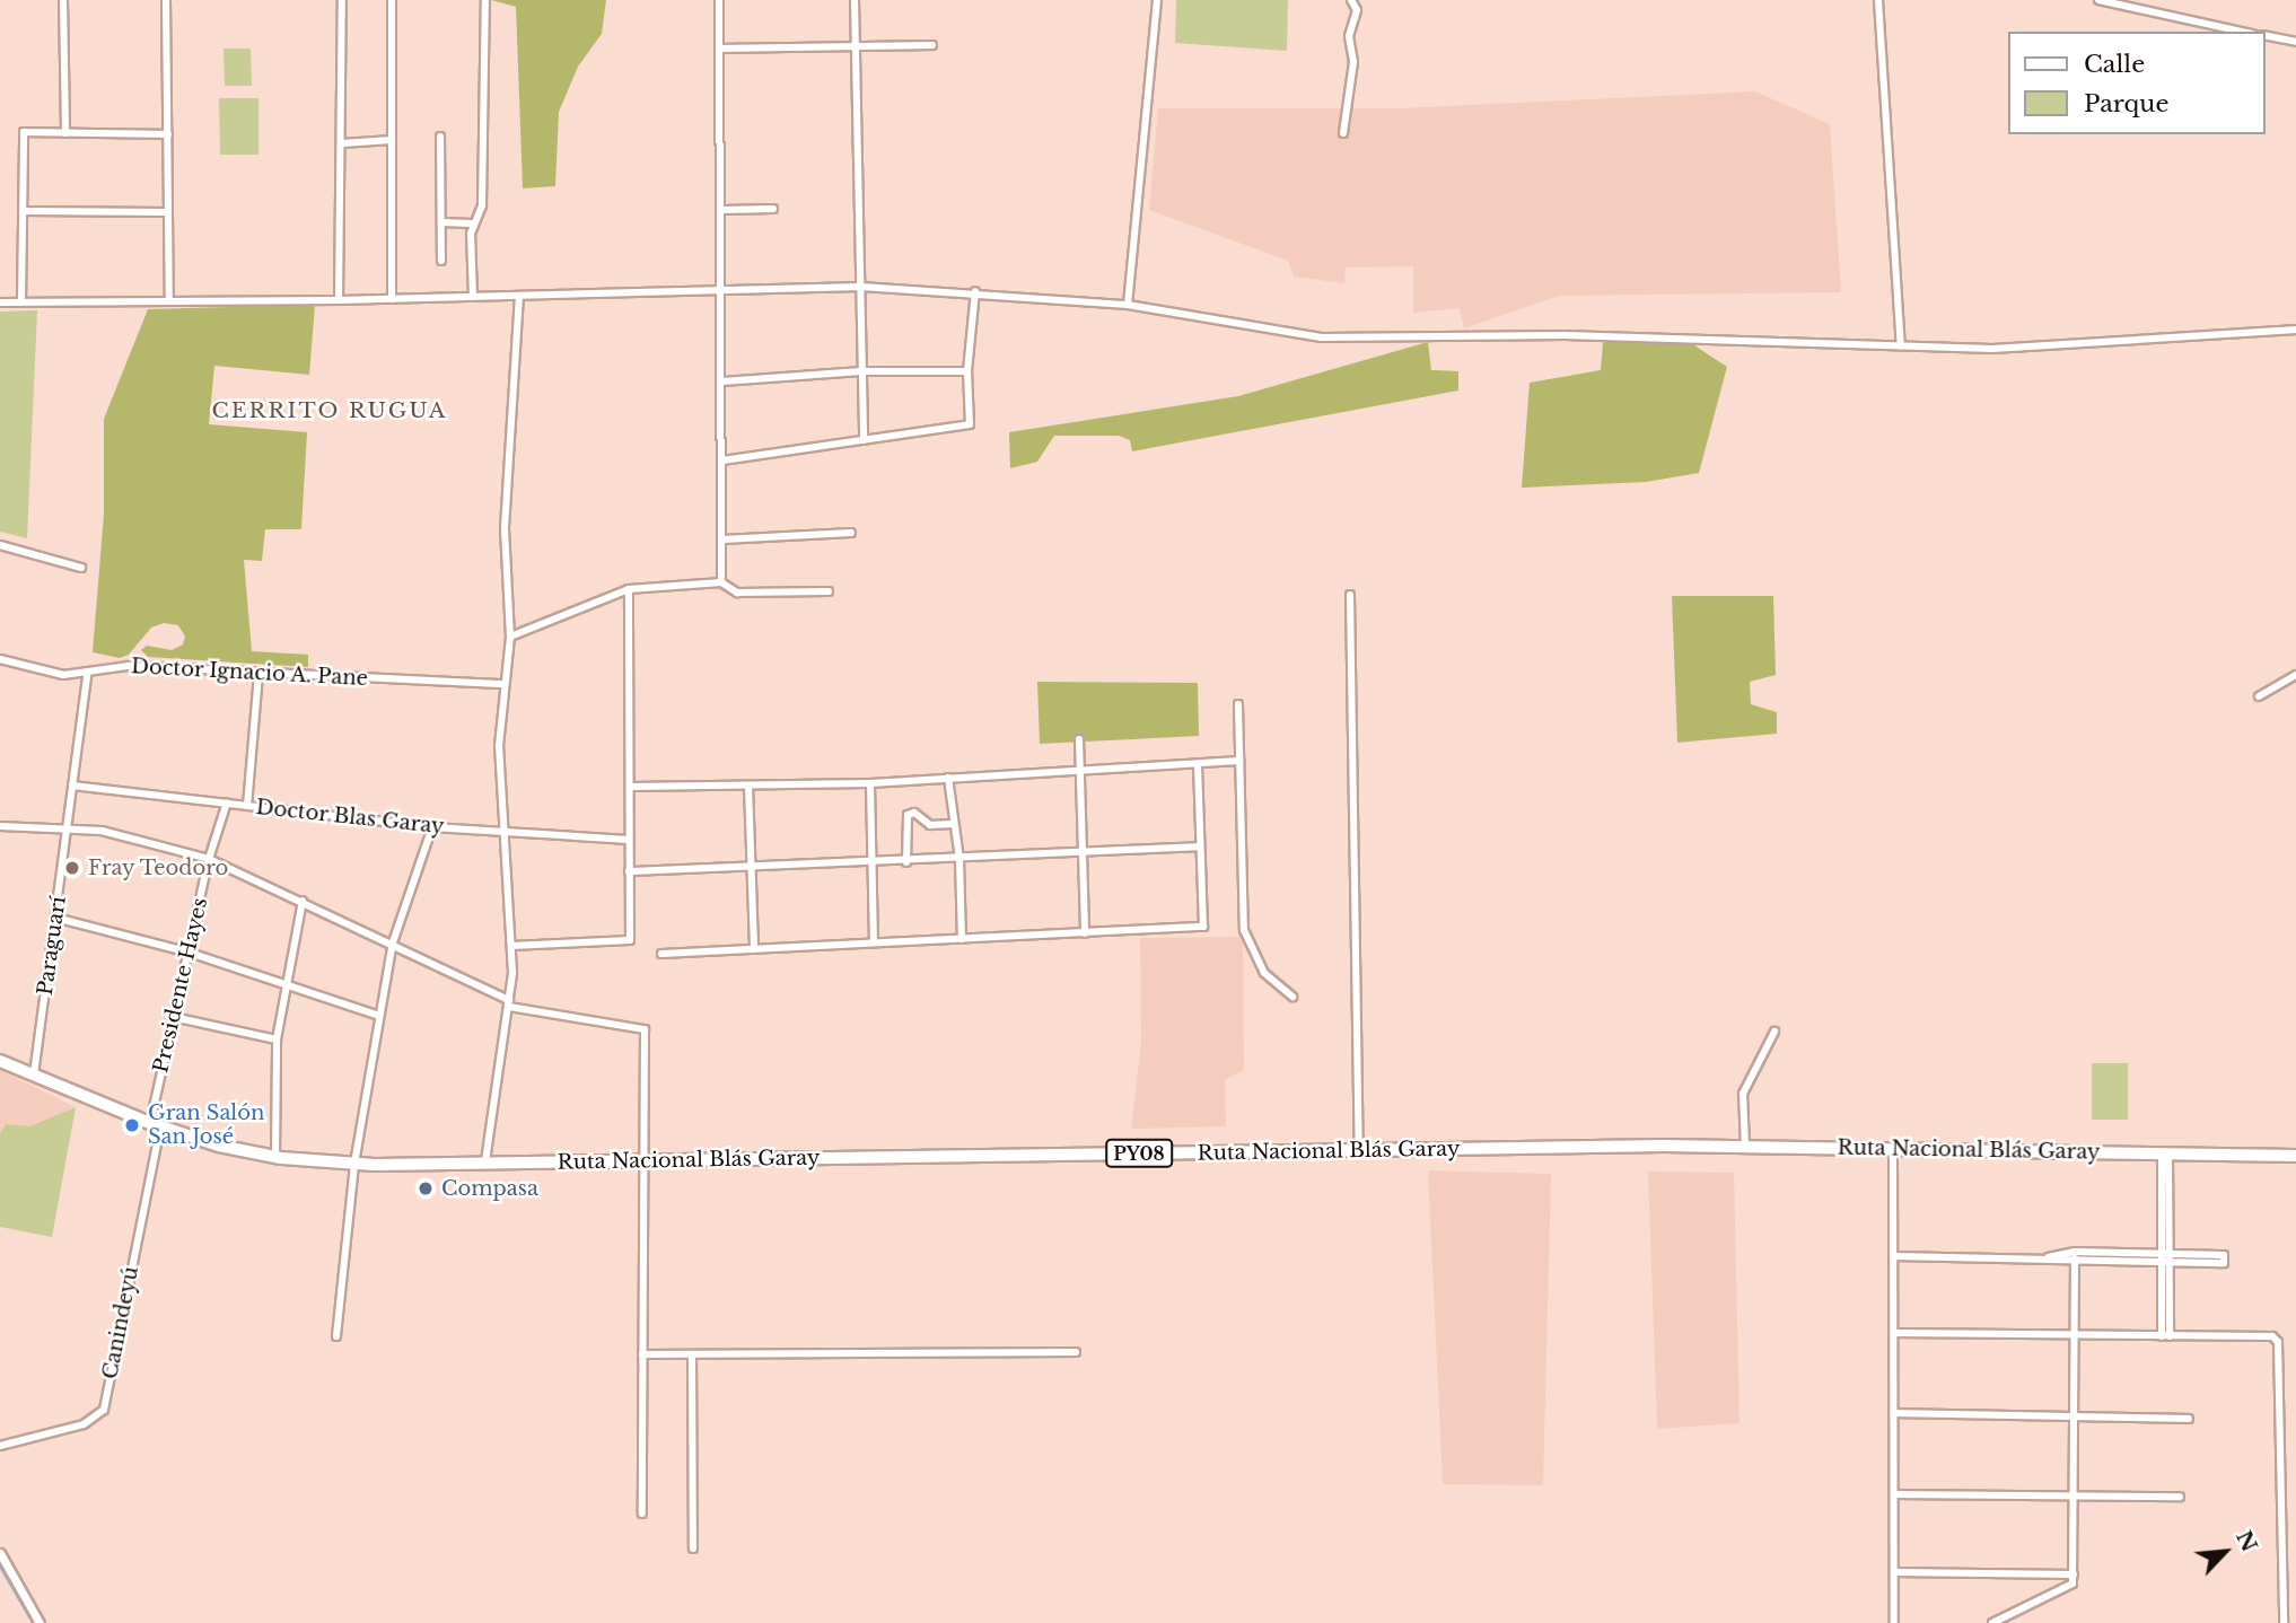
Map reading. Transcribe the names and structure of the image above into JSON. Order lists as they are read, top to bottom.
{
  "streets": {
    "highway": ["Ruta Nacional Blás Garay", "PY08"],
    "street": [
      "Doctor Ignacio A. Pane",
      "Doctor Blas Garay",
      "Paraguarí",
      "Presidente Hayes",
      "Canindeyú"
    ]
  },
  "crossings": [
    ["Doctor Ignacio A. Pane", "Paraguarí"],
    ["Doctor Blas Garay", "Paraguarí"],
    ["Doctor Blas Garay", "Presidente Hayes"],
    ["Paraguarí", "Ruta Nacional Blás Garay"],
    ["Presidente Hayes", "Ruta Nacional Blás Garay"],
    ["Presidente Hayes", "Canindeyú"],
    ["Ruta Nacional Blás Garay", "Canindeyú"]
  ],
  "districts": ["CERRITO RUGUA"],
  "places": ["Fray Teodoro", "Gran Salón San José", "Compasa"],
  "legend": ["Calle", "Parque"],
  "north": "top right"
}
